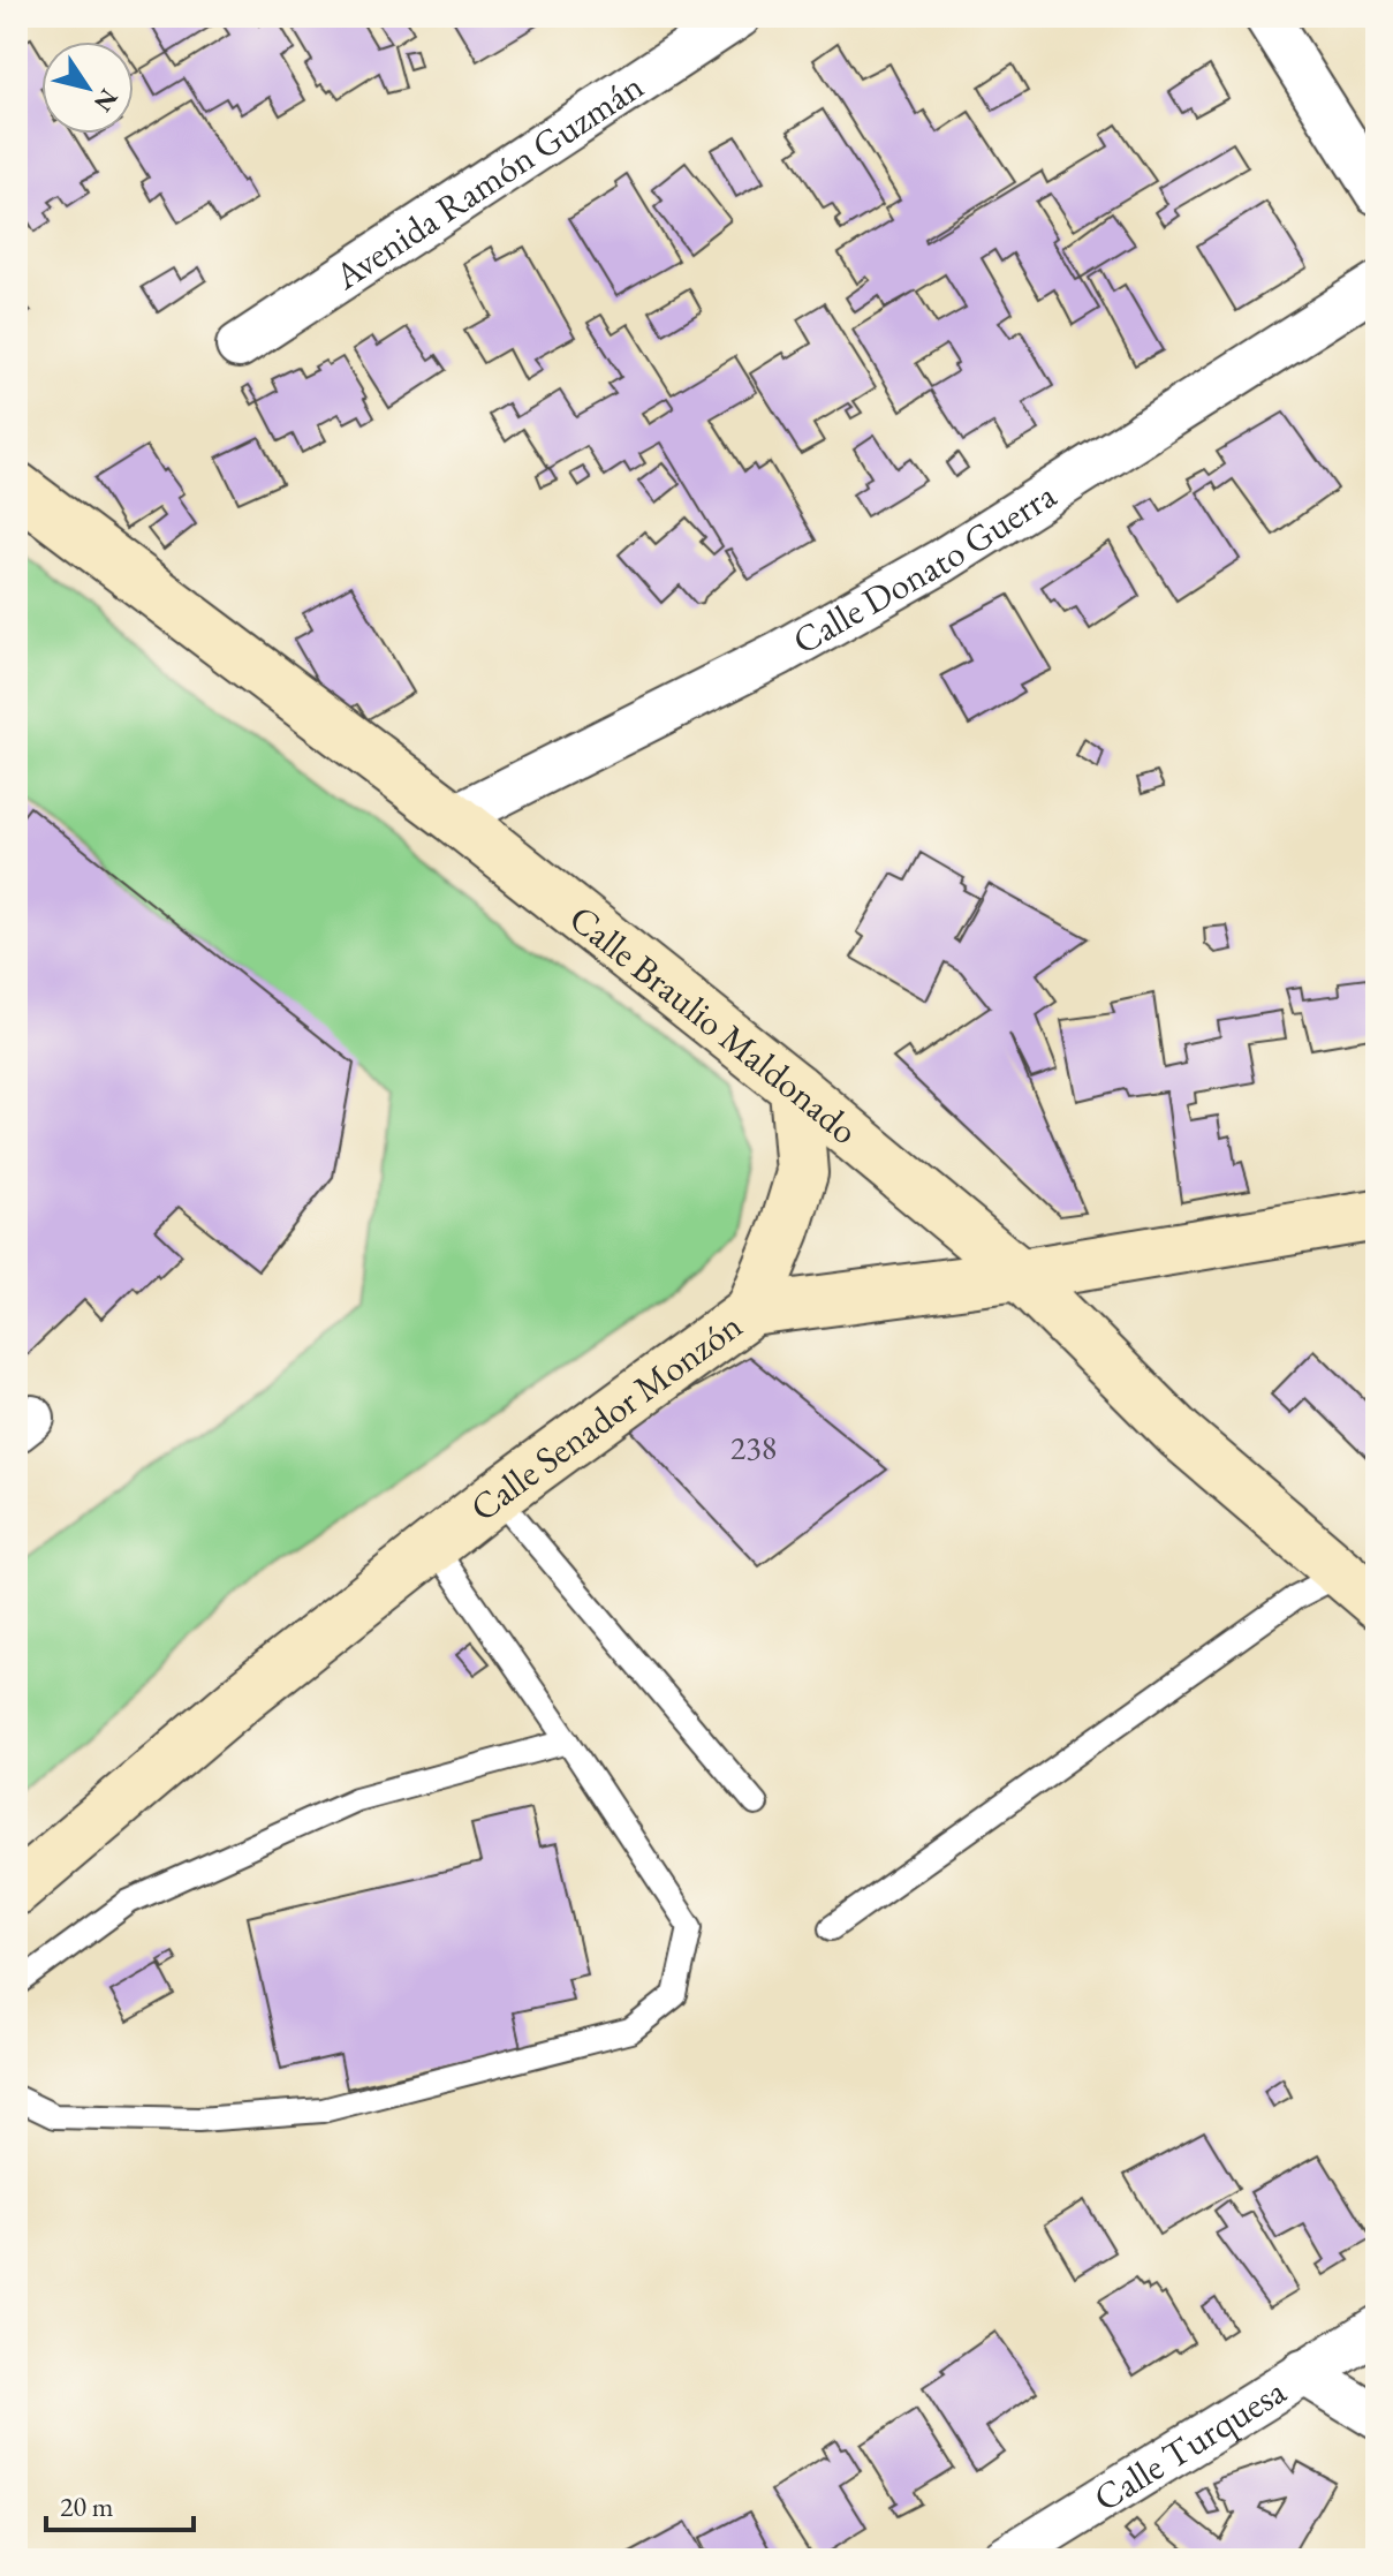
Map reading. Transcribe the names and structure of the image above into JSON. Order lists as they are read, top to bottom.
{
  "streets": {
    "street": [
      "Avenida Ramón Guzmán",
      "Calle Donato Guerra",
      "Calle Braulio Maldonado",
      "Calle Senador Monzón",
      "Calle Turquesa"
    ]
  },
  "crossings": [
    ["Calle Donato Guerra", "Calle Braulio Maldonado"],
    ["Calle Braulio Maldonado", "Calle Senador Monzón"]
  ],
  "house_numbers": ["238"],
  "scale_bar": "20 m",
  "north": "bottom right"
}
